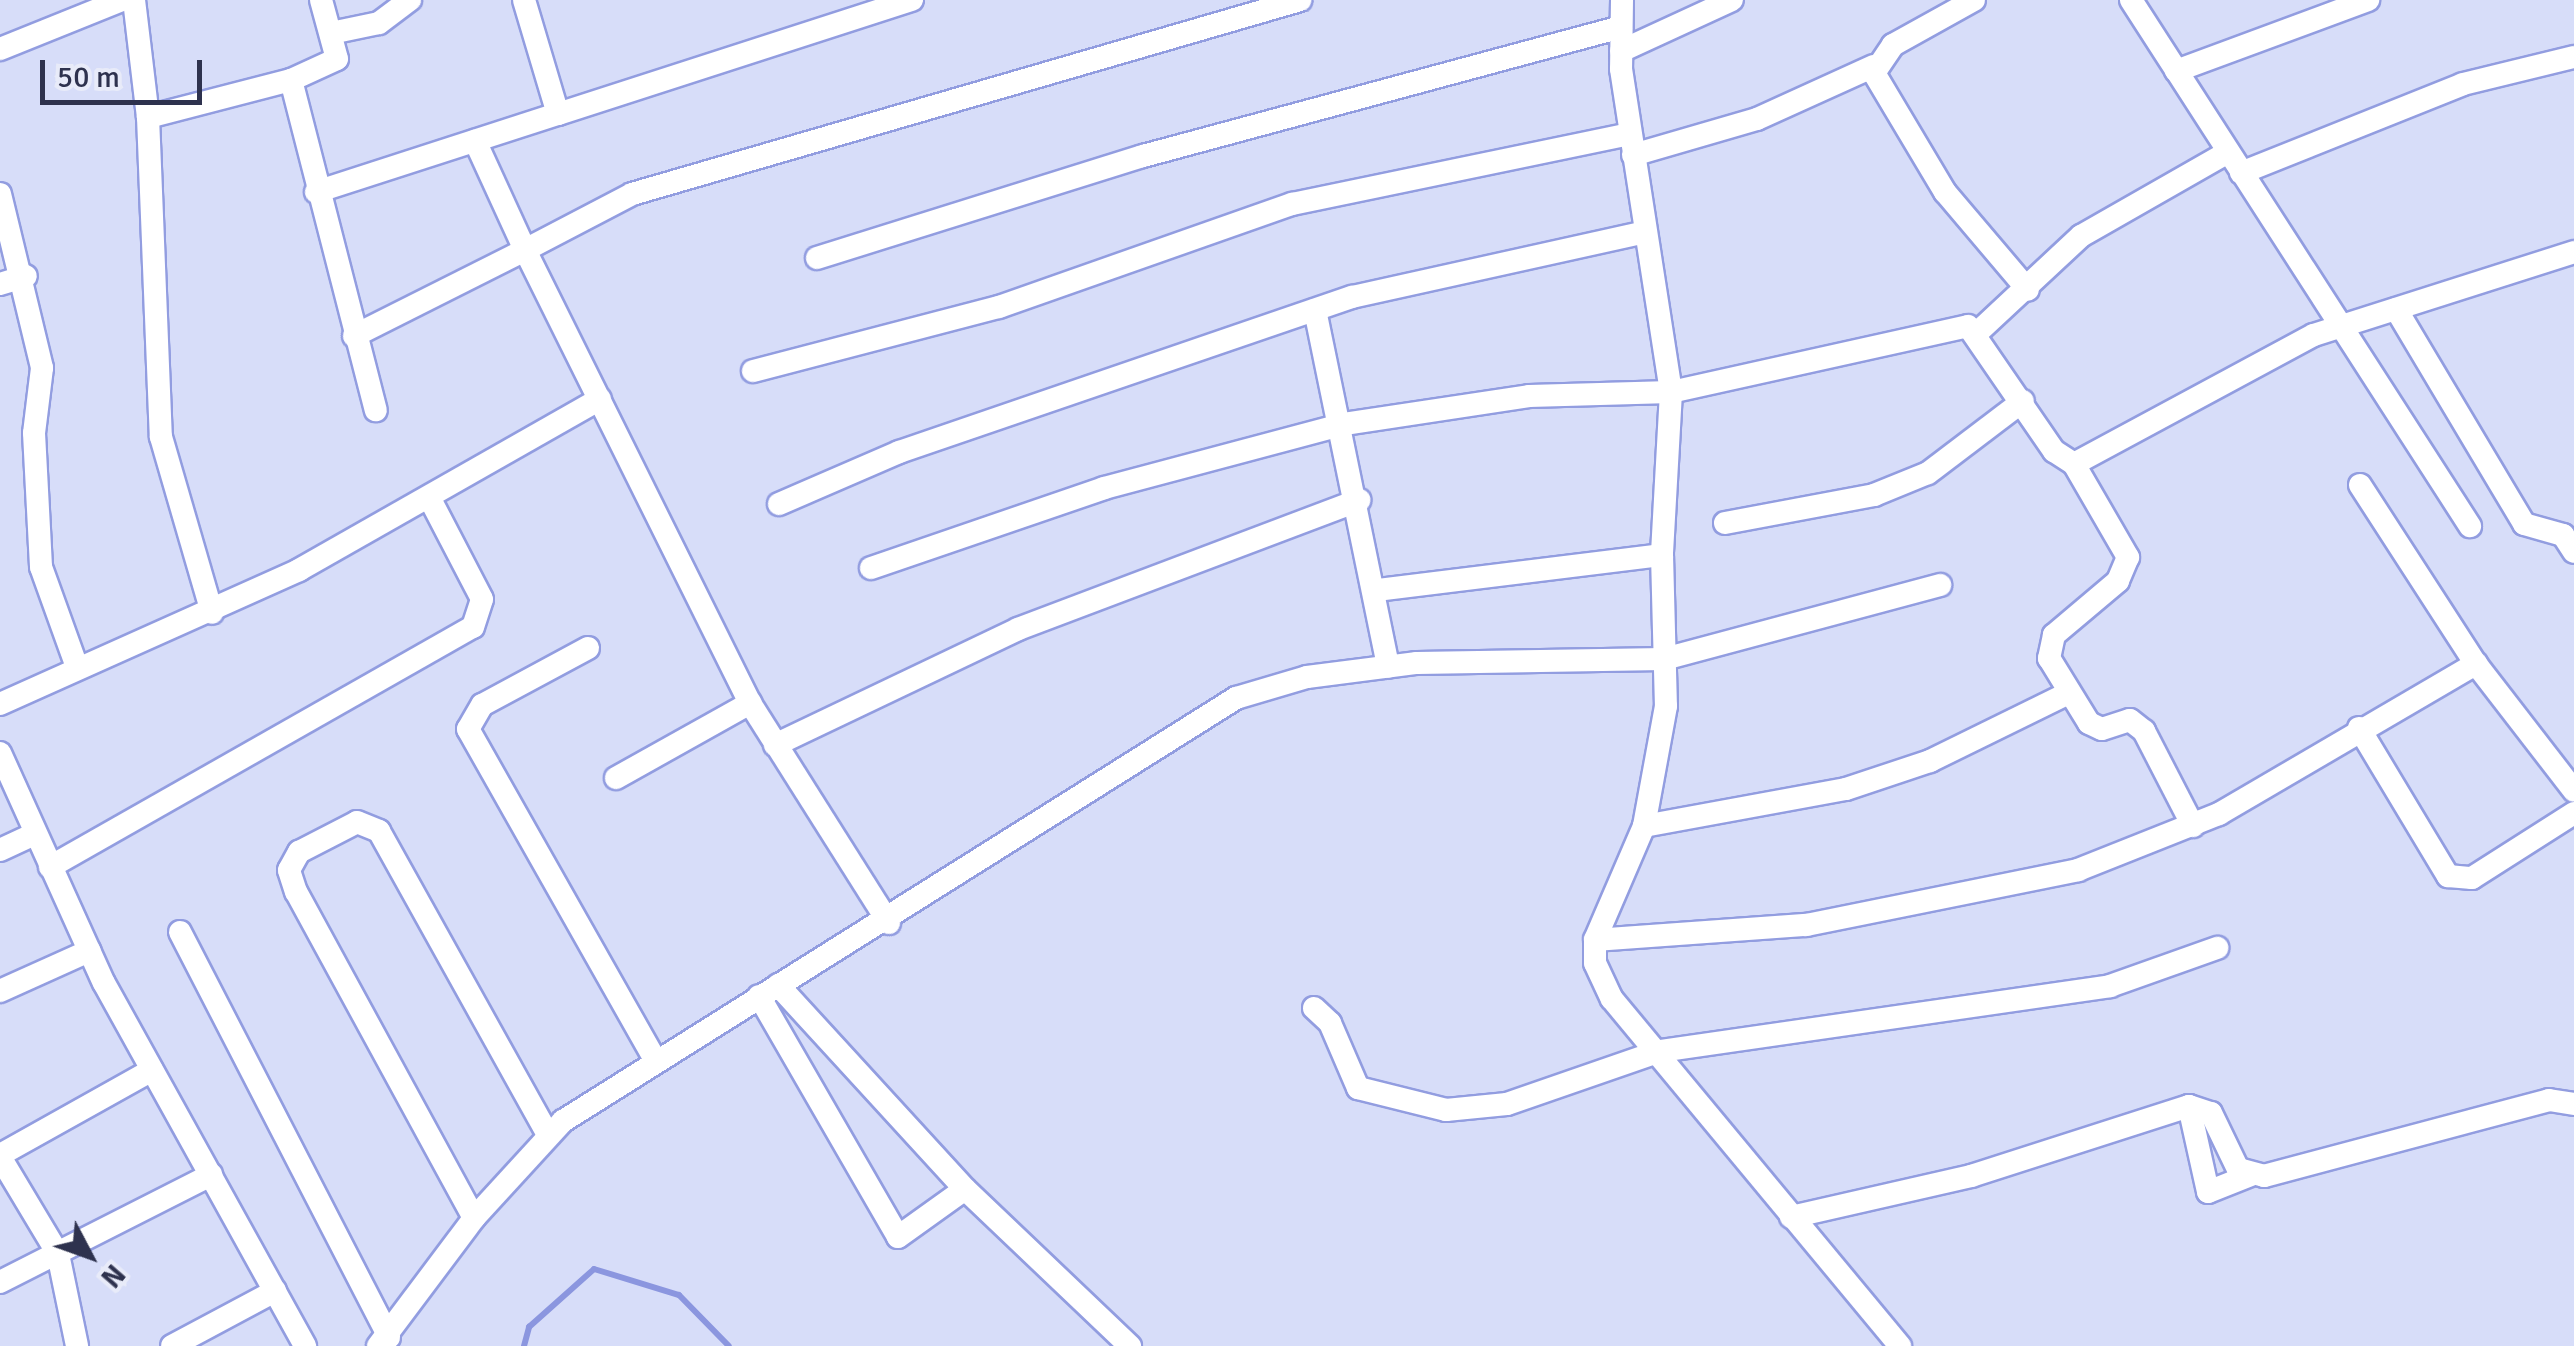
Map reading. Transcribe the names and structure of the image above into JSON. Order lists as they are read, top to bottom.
{
  "scale_bar": "50 m",
  "north": "bottom right"
}
